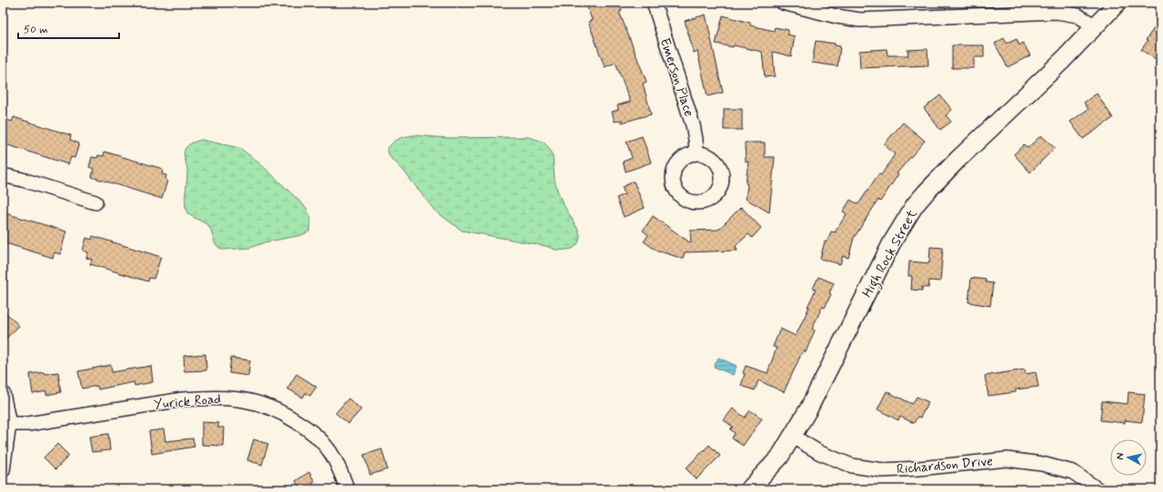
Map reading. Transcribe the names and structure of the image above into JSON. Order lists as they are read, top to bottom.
{
  "streets": {
    "street": [
      "Emerson Place",
      "High Rock Street",
      "Yurick Road",
      "Richardson Drive"
    ]
  },
  "crossings": [
    ["High Rock Street", "Richardson Drive"]
  ],
  "scale_bar": "50 m",
  "north": "left"
}
